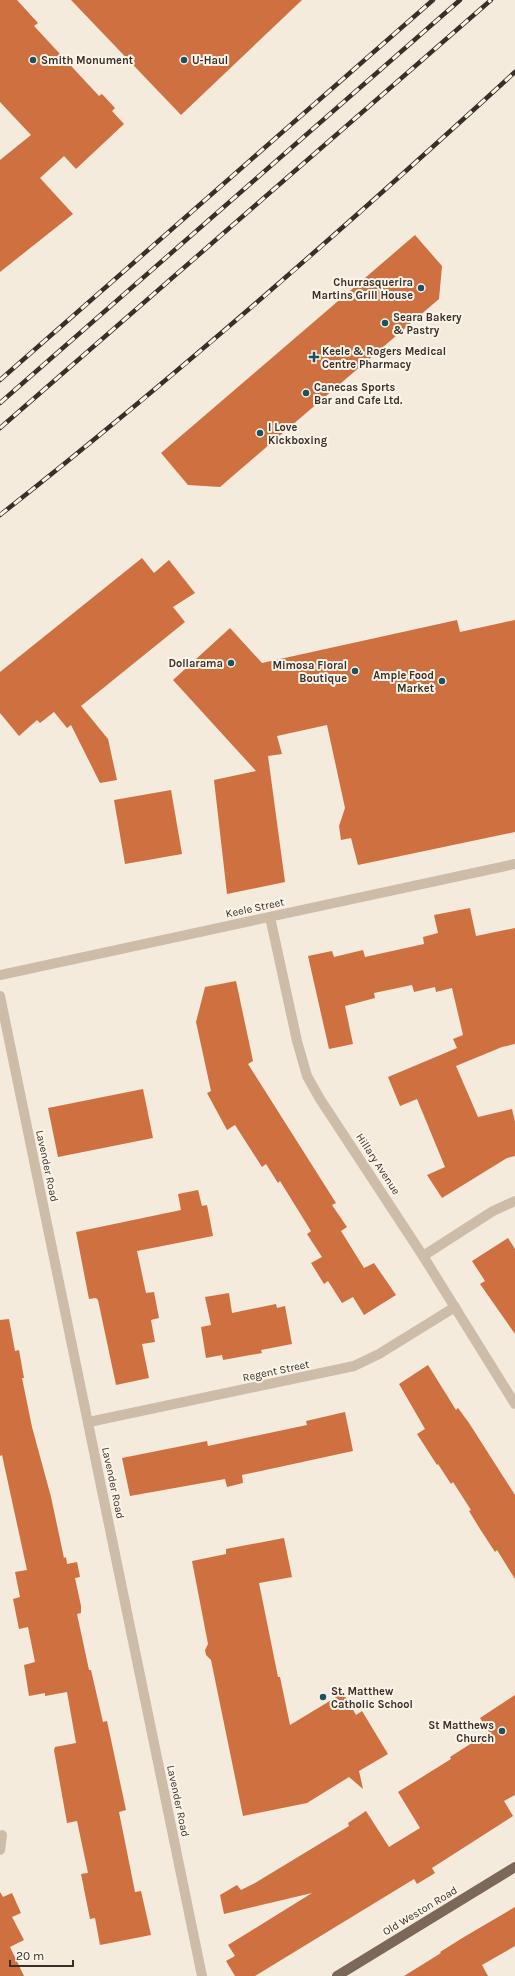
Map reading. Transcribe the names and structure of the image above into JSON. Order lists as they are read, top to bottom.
{
  "streets": {
    "main road": ["Old Weston Road"],
    "street": [
      "Keele Street",
      "Hillary Avenue",
      "Lavender Road",
      "Regent Street"
    ]
  },
  "crossings": [
    ["Keele Street", "Hillary Avenue"],
    ["Hillary Avenue", "Regent Street"],
    ["Lavender Road", "Regent Street"]
  ],
  "places": {
    "other": [
      "Smith Monument",
      "U-Haul",
      "Churrasquerira Martins Grill House",
      "Seara Bakery & Pastry",
      "Canecas Sports Bar and Cafe Ltd.",
      "I Love Kickboxing",
      "Dollarama",
      "Mimosa Floral Boutique",
      "Ample Food Market",
      "St. Matthew Catholic School",
      "St Matthews Church"
    ],
    "health": ["Keele & Rogers Medical Centre Pharmacy"]
  },
  "scale_bar": "20 m"
}
